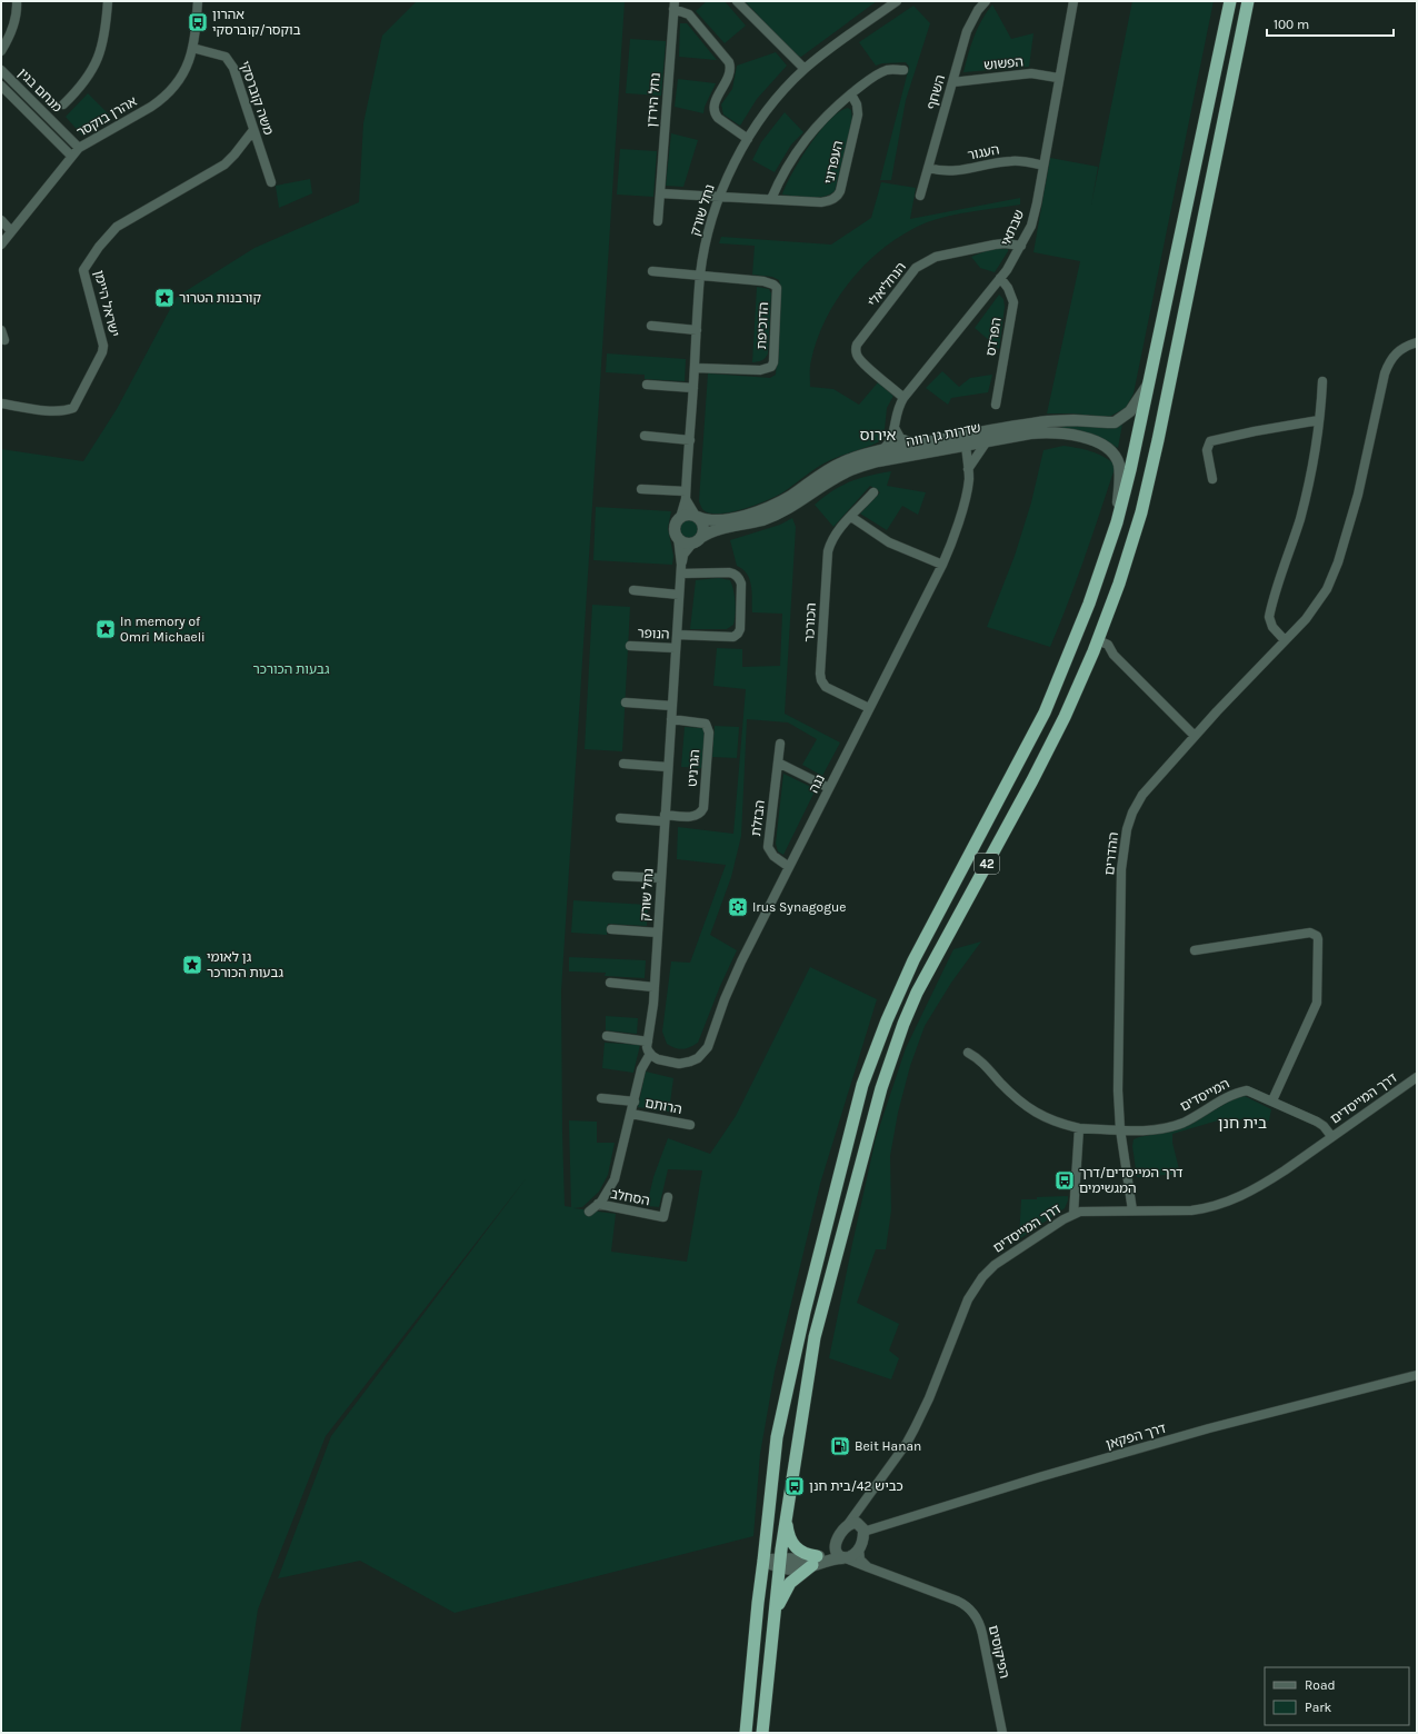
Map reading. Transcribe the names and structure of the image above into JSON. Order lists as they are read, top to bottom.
{
  "streets": {
    "highway": ["42"],
    "street": [
      "הפשוש",
      "מנחם בגין",
      "השחף",
      "משה קוברסקי",
      "נחל הירדן",
      "אהרן בוקסר",
      "העגור",
      "העפרוני",
      "נחל שורק",
      "שבתאי",
      "הנחליאלי",
      "ישראל היימן",
      "הדוכיפת",
      "הפרדס",
      "שדרות גן רווה",
      "הכורכר",
      "הנופר",
      "הגרניט",
      "נגה",
      "הבזלת",
      "ההדרים",
      "המייסדים",
      "דרך המייסדים",
      "הרותם",
      "הסחלב",
      "דרך הפקאן",
      "הפיקוסים"
    ]
  },
  "crossings": [
    ["הפשוש", "השחף"],
    ["הפשוש", "שבתאי"],
    ["מנחם בגין", "אהרן בוקסר"],
    ["השחף", "העגור"],
    ["משה קוברסקי", "אהרן בוקסר"],
    ["משה קוברסקי", "ישראל היימן"],
    ["נחל הירדן", "נחל שורק"],
    ["העגור", "שבתאי"],
    ["העפרוני", "נחל שורק"],
    ["נחל שורק", "הדוכיפת"],
    ["נחל שורק", "שדרות גן רווה"],
    ["נחל שורק", "הנופר"],
    ["נחל שורק", "הגרניט"],
    ["נחל שורק", "נגה"],
    ["שבתאי", "הנחליאלי"],
    ["שבתאי", "הפרדס"],
    ["שבתאי", "שדרות גן רווה"],
    ["שדרות גן רווה", "נגה"],
    ["שדרות גן רווה", "42"],
    ["הכורכר", "נגה"],
    ["נגה", "הבזלת"],
    ["ההדרים", "המייסדים"],
    ["ההדרים", "דרך המייסדים"],
    ["המייסדים", "דרך המייסדים"],
    ["דרך המייסדים", "דרך הפקאן"],
    ["דרך המייסדים", "הפיקוסים"],
    ["דרך הפקאן", "הפיקוסים"]
  ],
  "districts": ["אירוס", "בית חנן"],
  "parks": ["גבעות הכורכר"],
  "places": {
    "bus stop": ["אהרון בוקסר/קוברסקי", "דרך המייסדים/דרך המגשימים", "כביש 42/בית חנן"],
    "place": ["קורבנות הטרור", "In memory of Omri Michaeli", "גן לאומי גבעות הכורכר"],
    "synagogue": ["Irus Synagogue"],
    "fuel station": ["Beit Hanan"]
  },
  "legend": ["Road", "Park"],
  "scale_bar": "100 m"
}
